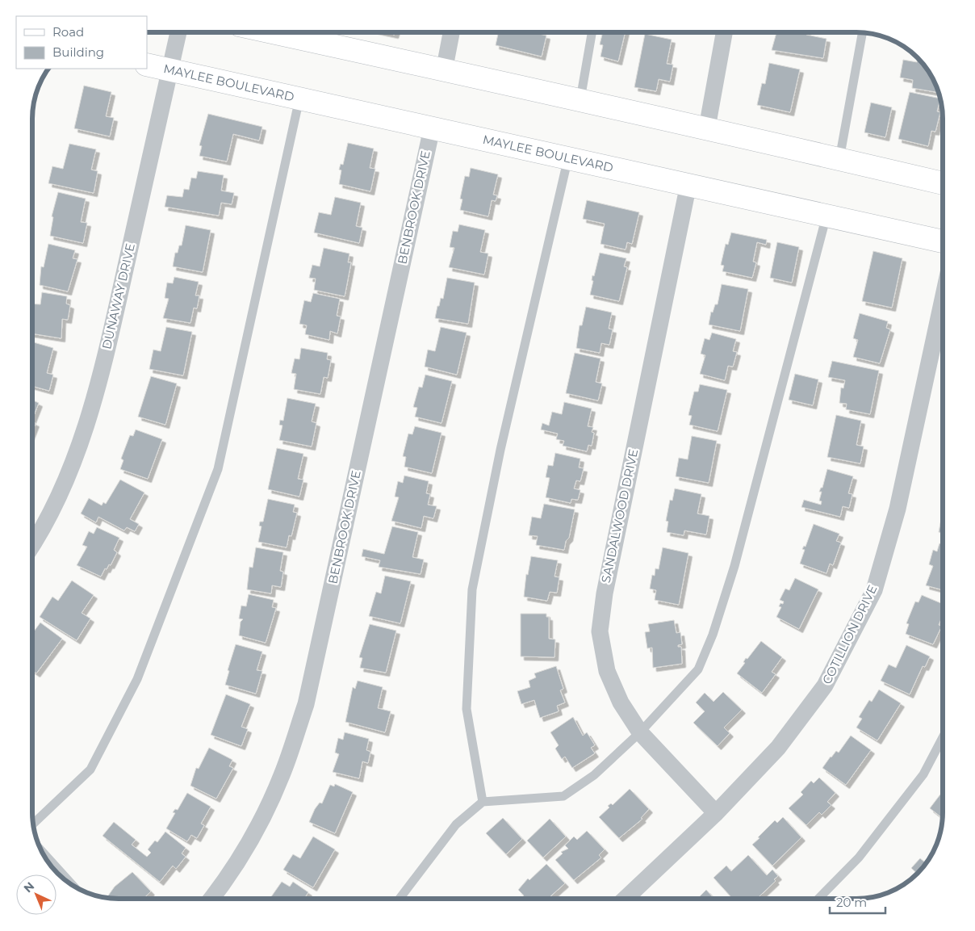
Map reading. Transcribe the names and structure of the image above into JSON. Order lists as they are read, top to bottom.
{
  "streets": {
    "main road": ["MAYLEE BOULEVARD"],
    "street": [
      "BENBROOK DRIVE",
      "DUNAWAY DRIVE",
      "SANDALWOOD DRIVE",
      "COTILLION DRIVE"
    ]
  },
  "crossings": [
    ["MAYLEE BOULEVARD", "BENBROOK DRIVE"],
    ["MAYLEE BOULEVARD", "DUNAWAY DRIVE"],
    ["MAYLEE BOULEVARD", "SANDALWOOD DRIVE"],
    ["SANDALWOOD DRIVE", "COTILLION DRIVE"]
  ],
  "legend": ["Road", "Building"],
  "scale_bar": "20 m",
  "north": "top left"
}
